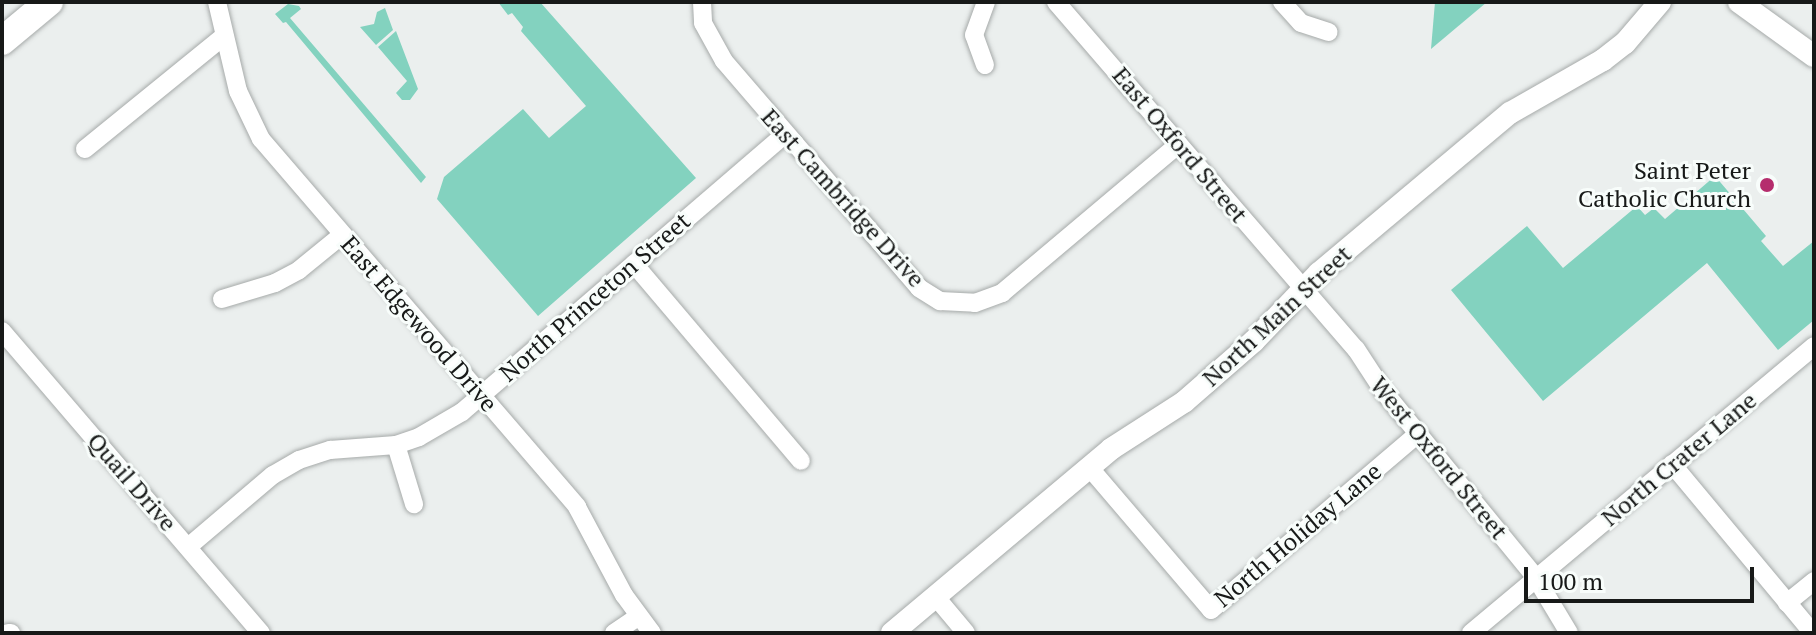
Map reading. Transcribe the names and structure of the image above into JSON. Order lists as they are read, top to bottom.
{
  "streets": {
    "street": [
      "East Oxford Street",
      "East Cambridge Drive",
      "North Princeton Street",
      "North Main Street",
      "East Edgewood Drive",
      "West Oxford Street",
      "North Crater Lane",
      "Quail Drive",
      "North Holiday Lane"
    ]
  },
  "crossings": [
    ["East Oxford Street", "East Cambridge Drive"],
    ["East Oxford Street", "North Main Street"],
    ["East Oxford Street", "West Oxford Street"],
    ["East Cambridge Drive", "North Princeton Street"],
    ["North Princeton Street", "East Edgewood Drive"],
    ["North Princeton Street", "Quail Drive"],
    ["North Main Street", "West Oxford Street"],
    ["North Main Street", "North Holiday Lane"],
    ["West Oxford Street", "North Crater Lane"],
    ["West Oxford Street", "North Holiday Lane"]
  ],
  "places": ["Saint Peter Catholic Church"],
  "scale_bar": "100 m"
}
